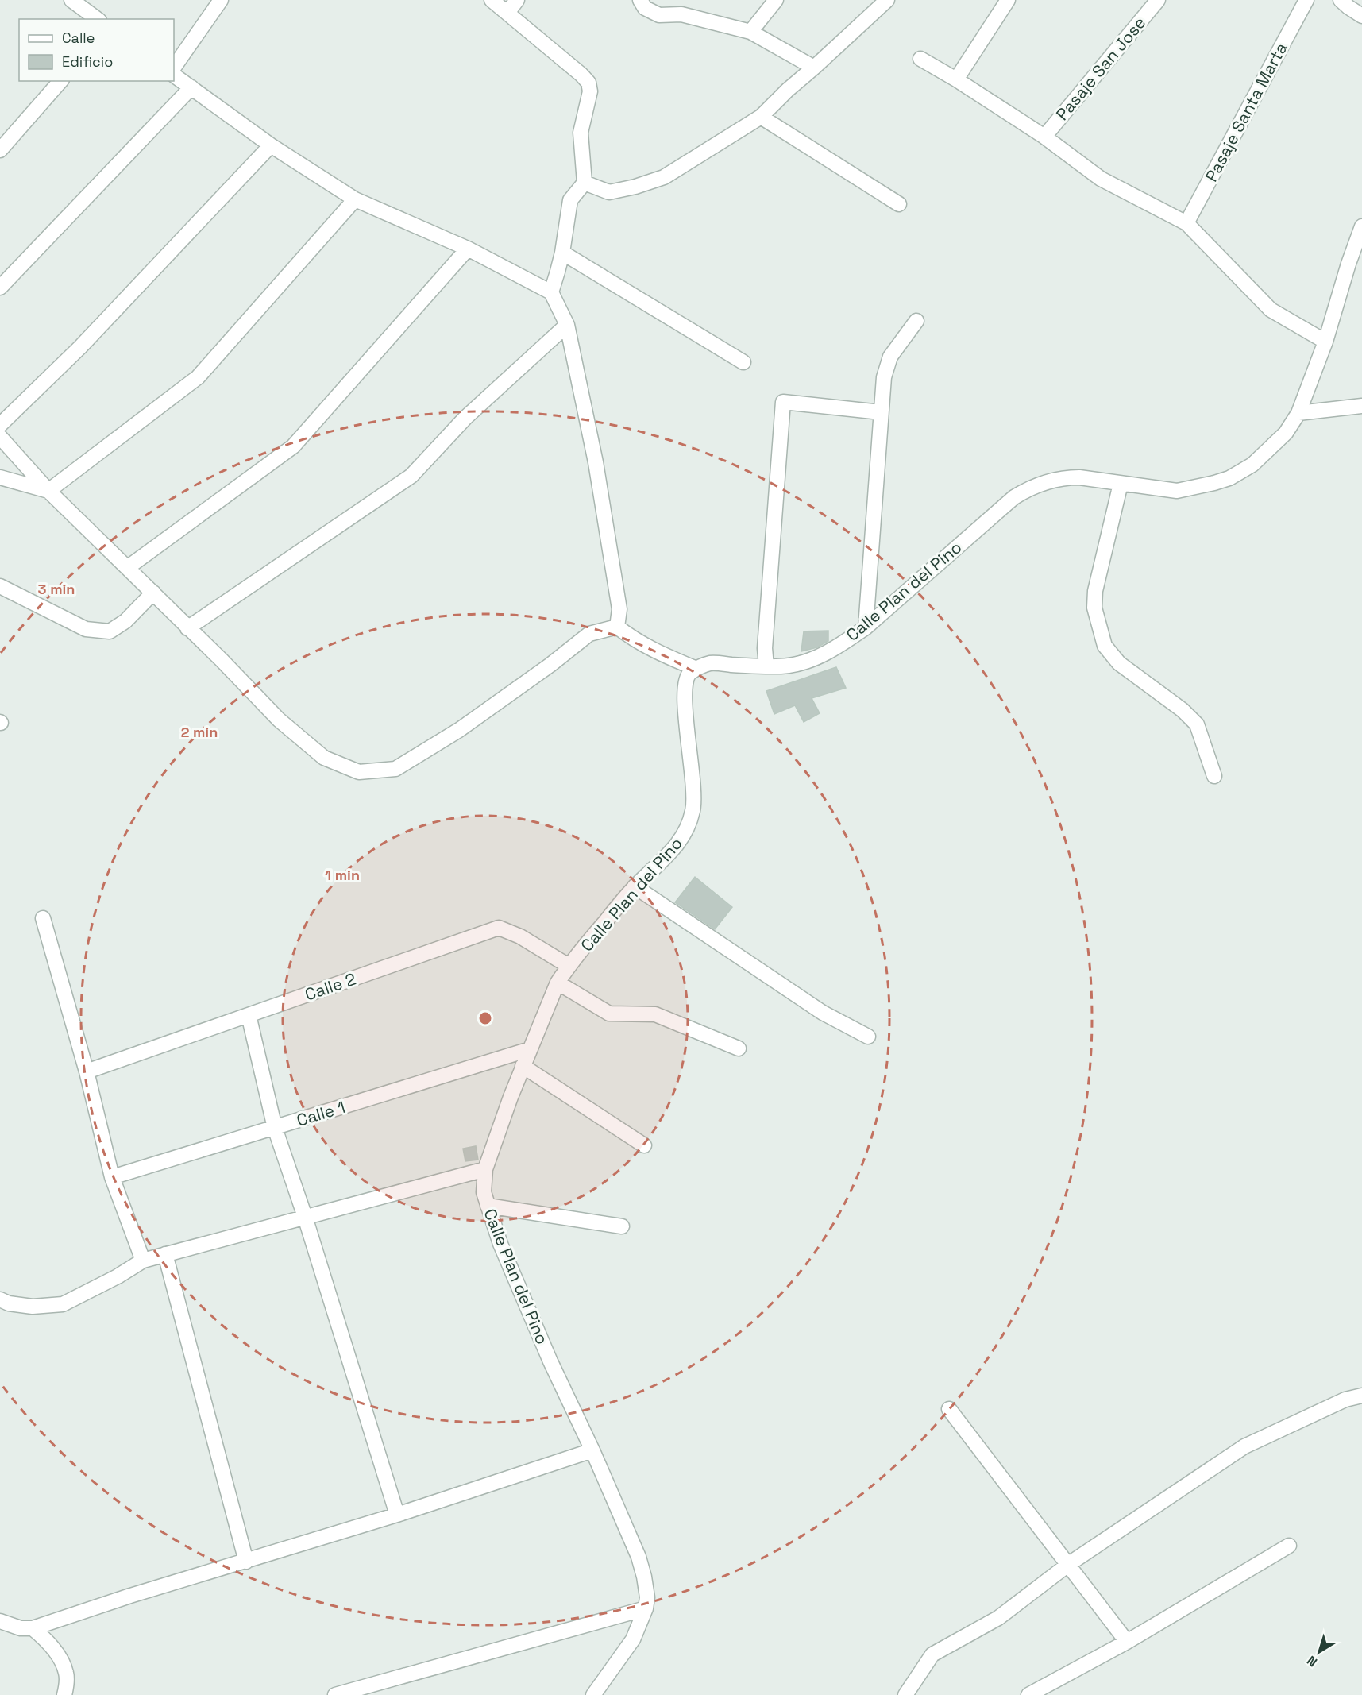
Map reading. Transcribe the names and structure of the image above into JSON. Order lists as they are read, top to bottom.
{
  "streets": {
    "street": [
      "Pasaje San Jose",
      "Pasaje Santa Marta",
      "Calle Plan del Pino",
      "Calle 2",
      "Calle 1"
    ]
  },
  "crossings": [
    ["Calle Plan del Pino", "Calle 2"],
    ["Calle Plan del Pino", "Calle 1"]
  ],
  "legend": ["Calle", "Edificio"],
  "north": "bottom left",
  "rings": ["3 min", "2 min", "1 min"]
}
